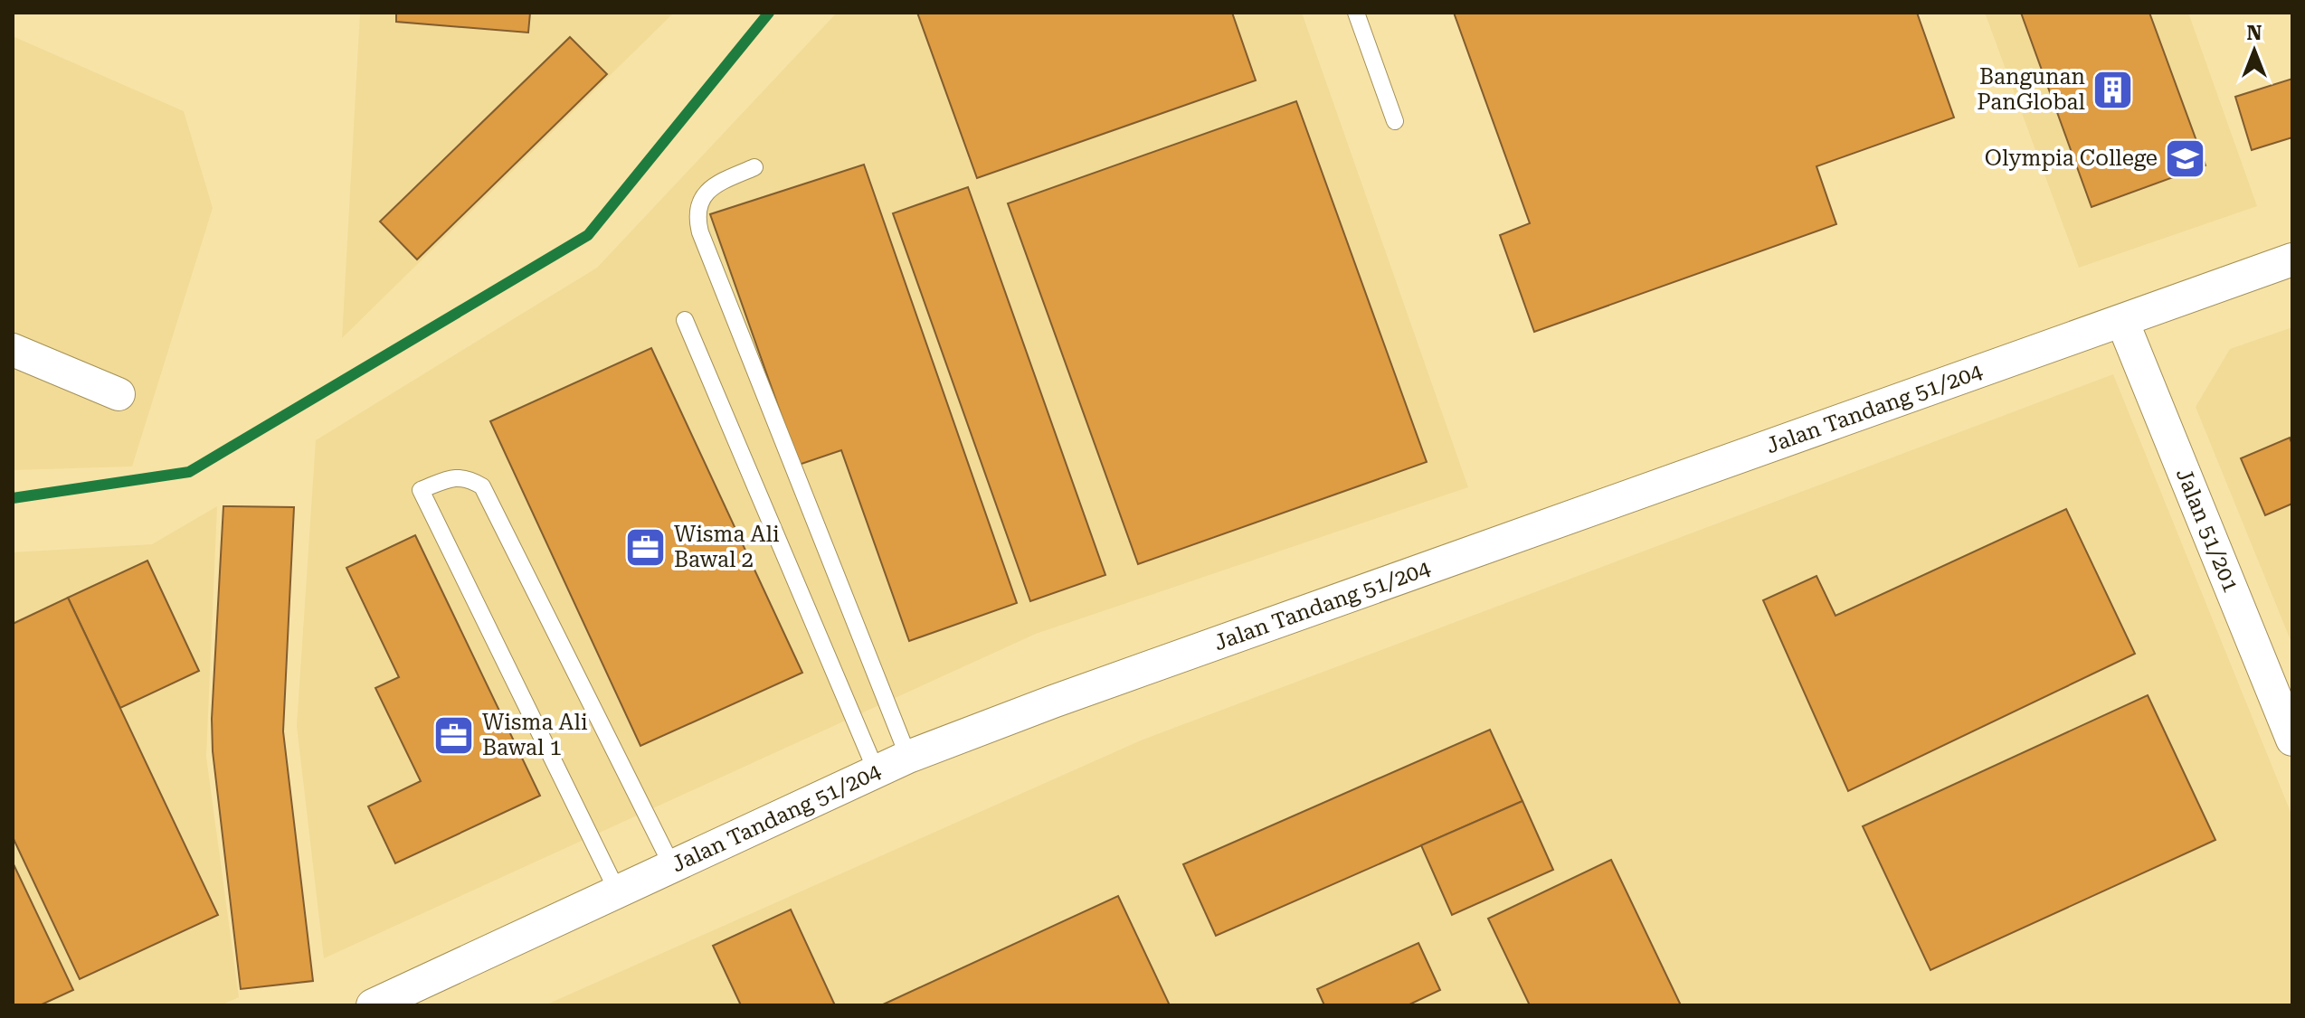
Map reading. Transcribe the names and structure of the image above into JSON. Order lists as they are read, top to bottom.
{
  "streets": {
    "street": ["Jalan Tandang 51/204", "Jalan 51/201"]
  },
  "crossings": [
    ["Jalan Tandang 51/204", "Jalan 51/201"]
  ],
  "places": {
    "building": ["Bangunan PanGlobal"],
    "school or university": ["Olympia College"],
    "office": ["Wisma Ali Bawal 2", "Wisma Ali Bawal 1"]
  },
  "north": "top"
}
